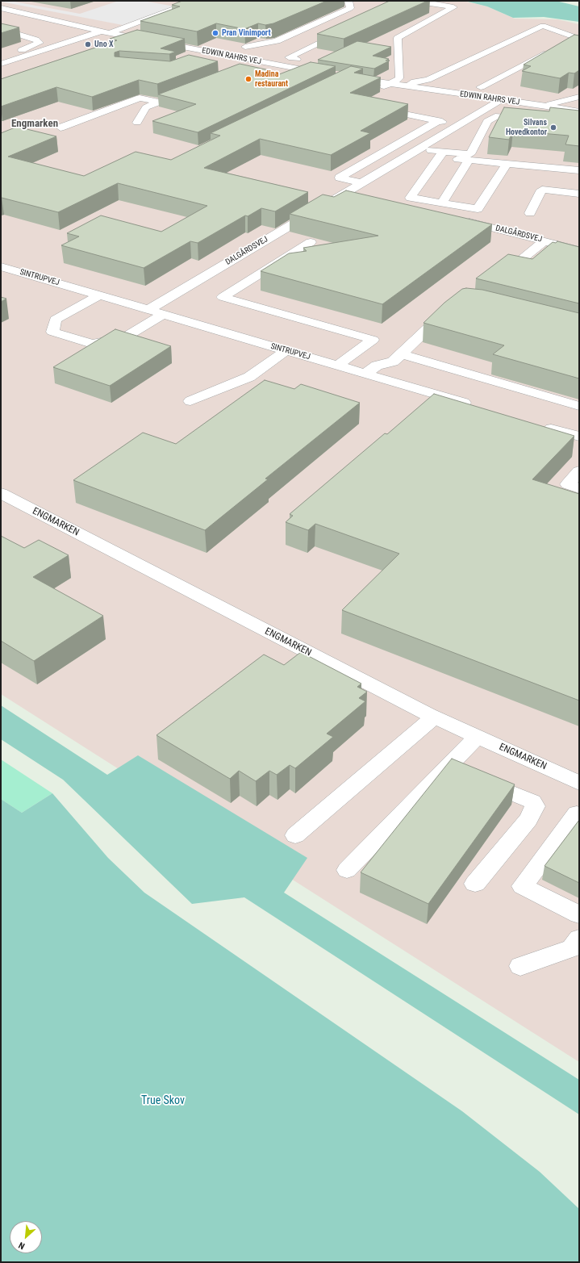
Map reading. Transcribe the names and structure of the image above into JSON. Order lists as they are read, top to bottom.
{
  "streets": {
    "street": [
      "EDWIN RAHRS VEJ",
      "DALGÅRDSVEJ",
      "SINTRUPVEJ",
      "ENGMARKEN"
    ]
  },
  "crossings": [
    ["EDWIN RAHRS VEJ", "DALGÅRDSVEJ"],
    ["DALGÅRDSVEJ", "SINTRUPVEJ"]
  ],
  "districts": ["Engmarken"],
  "parks": ["True Skov"],
  "places": [
    "Pran Vinimport",
    "Uno X",
    "Madina restaurant",
    "Silvans Hovedkontor"
  ],
  "north": "bottom left"
}
